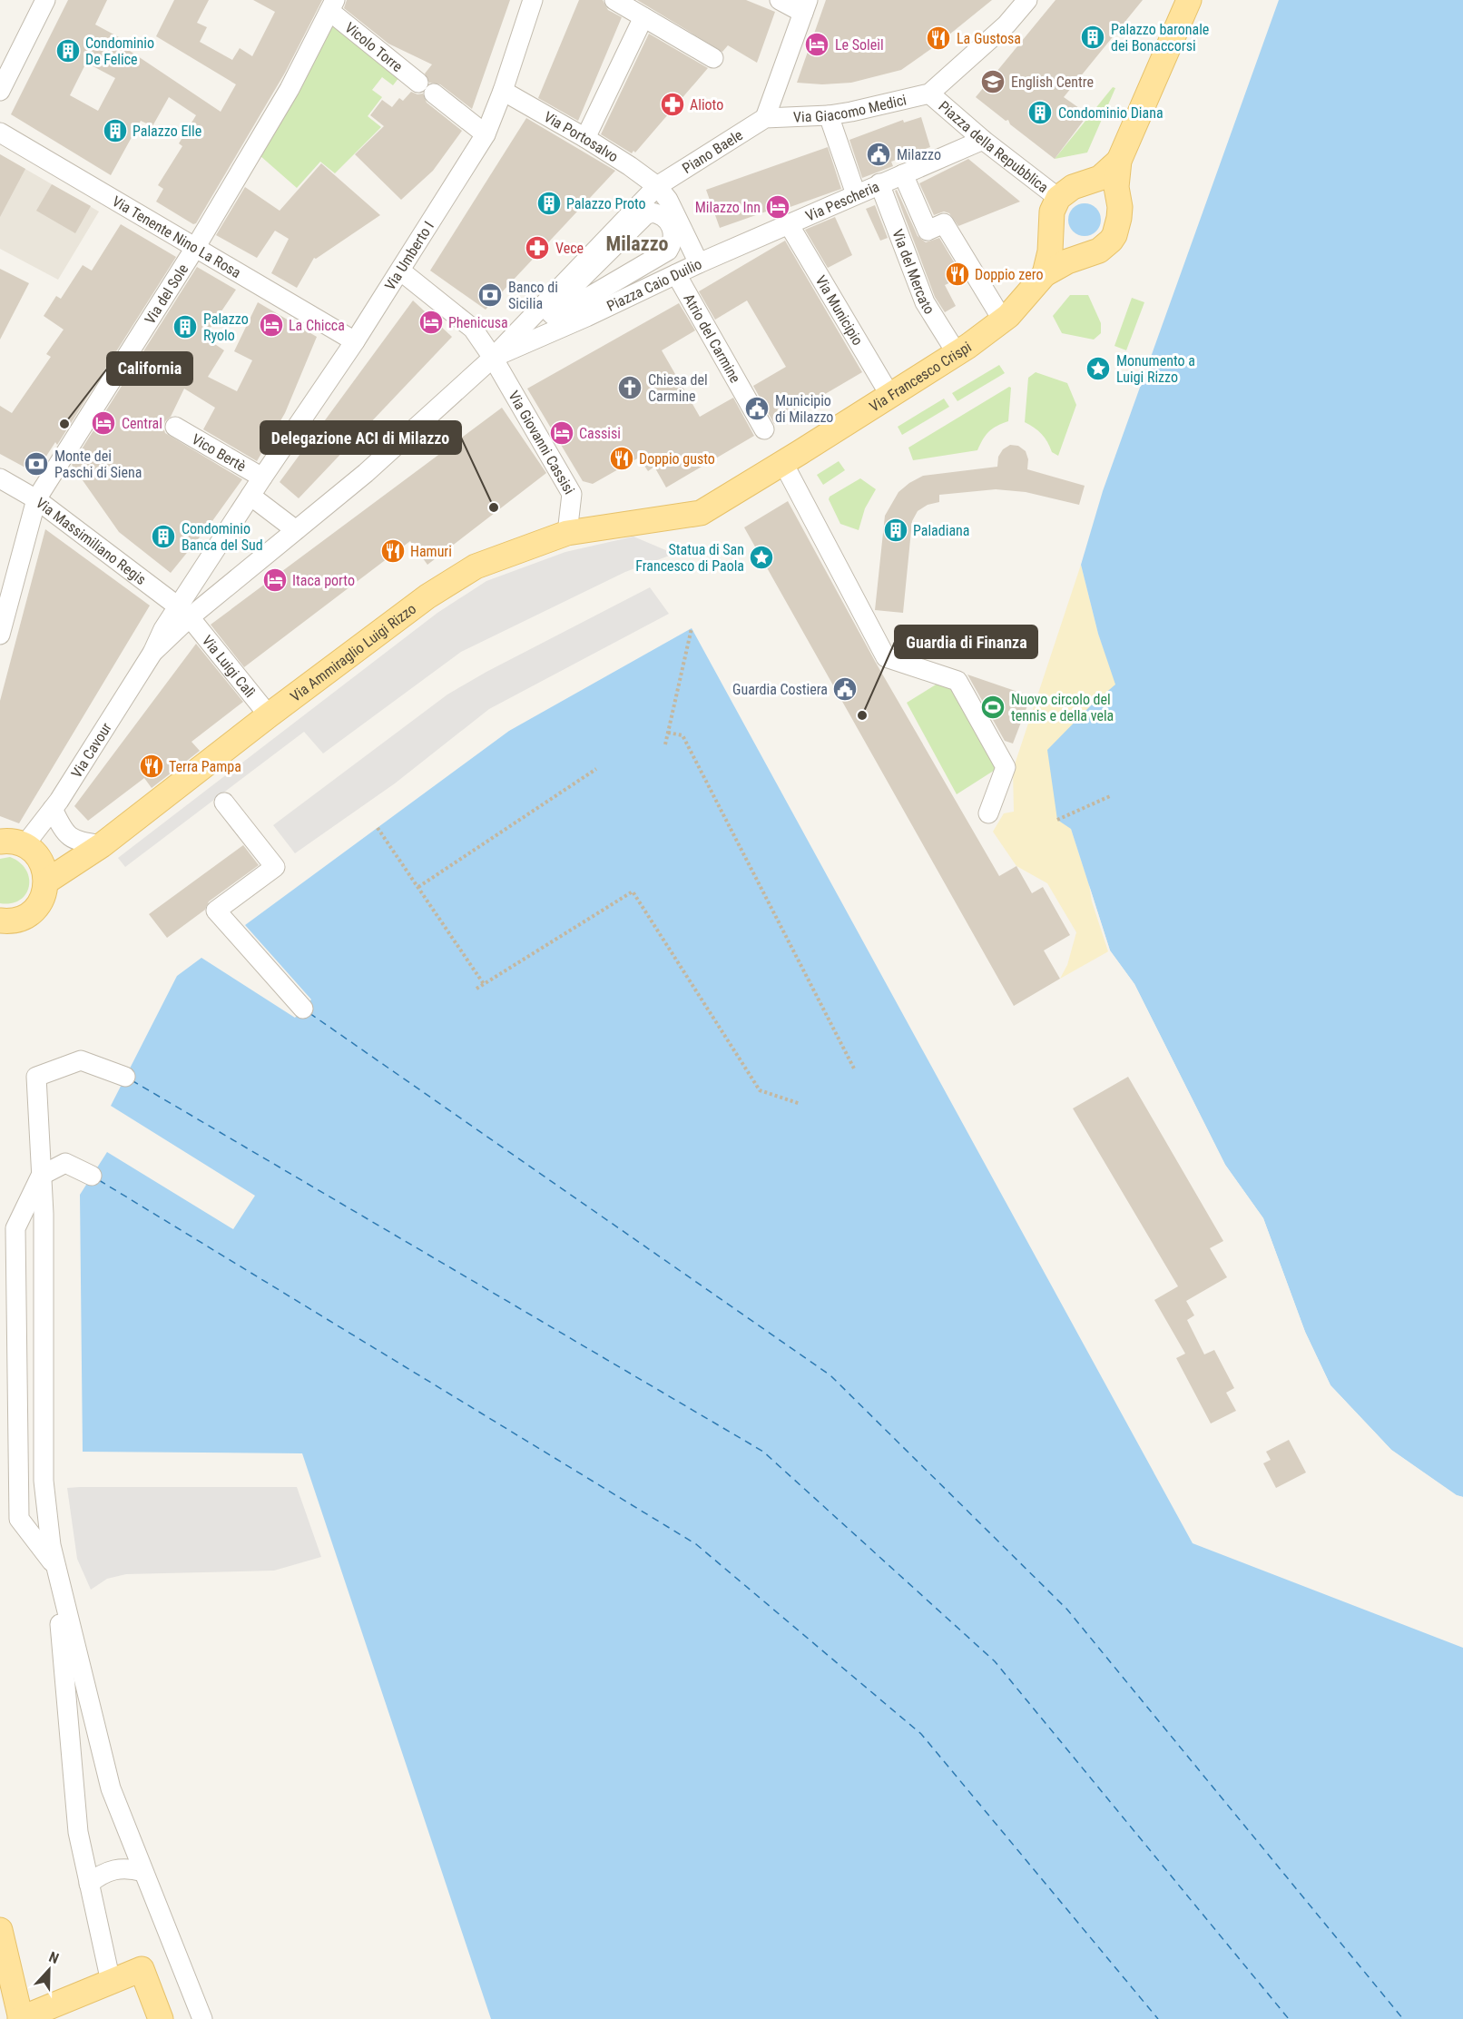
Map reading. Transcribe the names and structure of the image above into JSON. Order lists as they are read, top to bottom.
{
  "streets": {
    "main road": ["Piazza della Repubblica", "Via Francesco Crispi", "Via Ammiraglio Luigi Rizzo"],
    "street": [
      "Vicolo Torre",
      "Via Giacomo Medici",
      "Via Portosalvo",
      "Piano Baele",
      "Via Pescheria",
      "Via Tenente Nino La Rosa",
      "Via Umberto I",
      "Via del Mercato",
      "Piazza Caio Duilio",
      "Via del Sole",
      "Via Municipio",
      "Atrio del Carmine",
      "Via Giovanni Cassisi",
      "Vico Bertè",
      "Via Massimiliano Regis",
      "Via Luigi Calì",
      "Via Cavour"
    ]
  },
  "crossings": [
    ["Vicolo Torre", "Via Umberto I"],
    ["Vicolo Torre", "Via del Sole"],
    ["Via Giacomo Medici", "Piazza della Repubblica"],
    ["Via Giacomo Medici", "Piano Baele"],
    ["Via Portosalvo", "Piano Baele"],
    ["Via Portosalvo", "Via Umberto I"],
    ["Via Portosalvo", "Piazza Caio Duilio"],
    ["Piazza della Repubblica", "Via Pescheria"],
    ["Piazza della Repubblica", "Via Francesco Crispi"],
    ["Piano Baele", "Piazza Caio Duilio"],
    ["Via Pescheria", "Via del Mercato"],
    ["Via Pescheria", "Piazza Caio Duilio"],
    ["Via Pescheria", "Via Municipio"],
    ["Via Tenente Nino La Rosa", "Via Umberto I"],
    ["Via Tenente Nino La Rosa", "Via del Sole"],
    ["Via Umberto I", "Via Giovanni Cassisi"],
    ["Via Umberto I", "Vico Bertè"],
    ["Via Umberto I", "Via Massimiliano Regis"],
    ["Via Umberto I", "Via Luigi Calì"],
    ["Via Umberto I", "Via Cavour"],
    ["Via del Mercato", "Via Francesco Crispi"],
    ["Piazza Caio Duilio", "Atrio del Carmine"],
    ["Piazza Caio Duilio", "Via Giovanni Cassisi"],
    ["Via del Sole", "Via Massimiliano Regis"],
    ["Via Municipio", "Via Francesco Crispi"],
    ["Via Francesco Crispi", "Via Ammiraglio Luigi Rizzo"],
    ["Via Giovanni Cassisi", "Via Ammiraglio Luigi Rizzo"],
    ["Via Massimiliano Regis", "Via Luigi Calì"],
    ["Via Massimiliano Regis", "Via Cavour"],
    ["Via Ammiraglio Luigi Rizzo", "Via Luigi Calì"],
    ["Via Luigi Calì", "Via Cavour"]
  ],
  "districts": ["Milazzo"],
  "places": {
    "building": [
      "Palazzo baronale dei Bonaccorsi",
      "Condominio De Felice",
      "Condominio Diana",
      "Palazzo Elle",
      "Palazzo Proto",
      "Palazzo Ryolo",
      "Paladiana",
      "Condominio Banca del Sud"
    ],
    "restaurant": [
      "La Gustosa",
      "Doppio zero",
      "Doppio gusto",
      "Hamuri",
      "Terra Pampa"
    ],
    "hotel": [
      "Le Soleil",
      "Milazzo Inn",
      "Phenicusa",
      "La Chicca",
      "Central",
      "Cassisi",
      "Itaca porto"
    ],
    "school or university": ["English Centre"],
    "pharmacy": ["Alioto", "Vece"],
    "public building": ["Milazzo", "Municipio di Milazzo", "Guardia Costiera"],
    "bank": ["Banco di Sicilia", "Monte dei Paschi di Siena"],
    "place": ["Monumento a Luigi Rizzo", "Statua di San Francesco di Paola"],
    "church": ["Chiesa del Carmine"],
    "other": ["California", "Delegazione ACI di Milazzo", "Guardia di Finanza"],
    "sports": ["Nuovo circolo del tennis e della vela"]
  },
  "north": "top"
}
